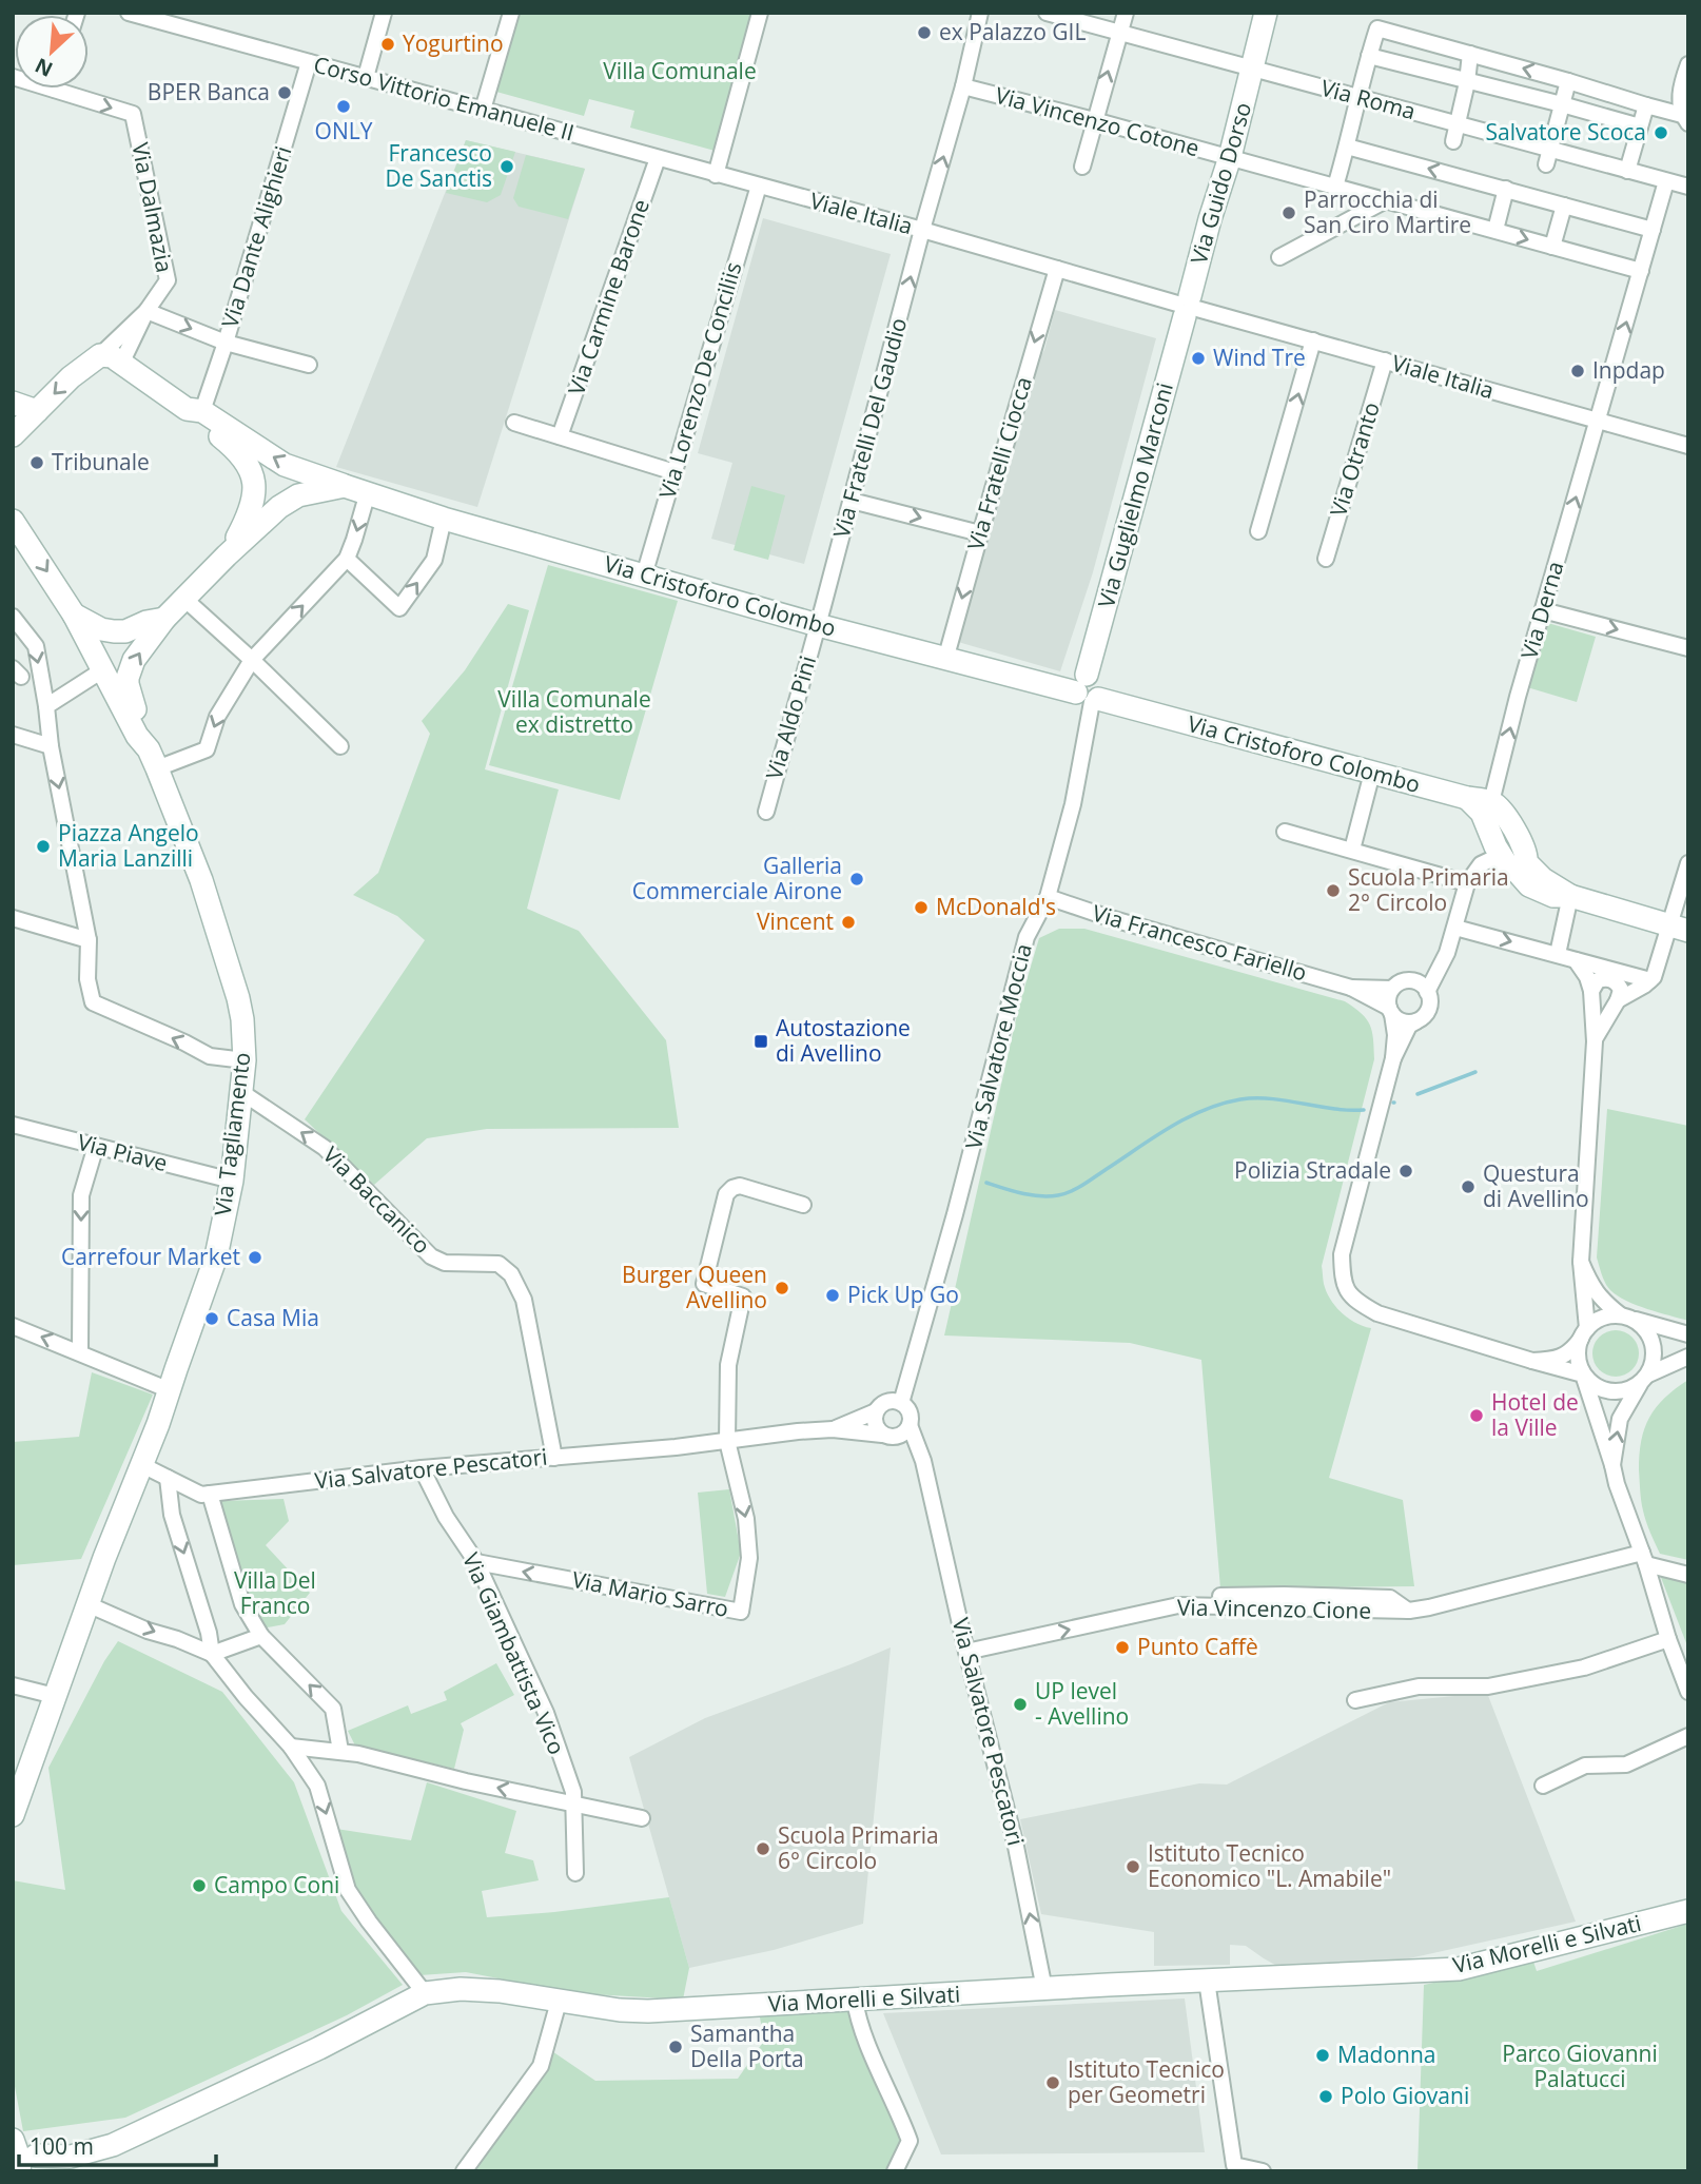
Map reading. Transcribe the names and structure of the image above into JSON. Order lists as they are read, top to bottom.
{
  "streets": {
    "street": [
      "Corso Vittorio Emanuele II",
      "Via Roma",
      "Via Vincenzo Cotone",
      "Via Guido Dorso",
      "Via Dalmazia",
      "Viale Italia",
      "Via Dante Alighieri",
      "Via Carmine Barone",
      "Via Lorenzo De Conciliis",
      "Via Fratelli Del Gaudio",
      "Via Otranto",
      "Via Fratelli Ciocca",
      "Via Guglielmo Marconi",
      "Via Cristoforo Colombo",
      "Via Derna",
      "Via Aldo Pini",
      "Via Francesco Fariello",
      "Via Salvatore Moccia",
      "Via Tagliamento",
      "Via Piave",
      "Via Baccanico",
      "Via Salvatore Pescatori",
      "Via Mario Sarro",
      "Via Vincenzo Cione",
      "Via Giambattista Vico",
      "Via Morelli e Silvati"
    ]
  },
  "crossings": [
    ["Corso Vittorio Emanuele II", "Viale Italia"],
    ["Corso Vittorio Emanuele II", "Via Dante Alighieri"],
    ["Corso Vittorio Emanuele II", "Via Carmine Barone"],
    ["Corso Vittorio Emanuele II", "Via Lorenzo De Conciliis"],
    ["Via Roma", "Via Guido Dorso"],
    ["Via Roma", "Via Derna"],
    ["Via Vincenzo Cotone", "Via Guido Dorso"],
    ["Via Vincenzo Cotone", "Via Fratelli Del Gaudio"],
    ["Via Vincenzo Cotone", "Via Derna"],
    ["Via Guido Dorso", "Viale Italia"],
    ["Via Guido Dorso", "Via Guglielmo Marconi"],
    ["Viale Italia", "Via Lorenzo De Conciliis"],
    ["Viale Italia", "Via Fratelli Del Gaudio"],
    ["Viale Italia", "Via Otranto"],
    ["Viale Italia", "Via Fratelli Ciocca"],
    ["Viale Italia", "Via Guglielmo Marconi"],
    ["Viale Italia", "Via Derna"],
    ["Via Dante Alighieri", "Via Cristoforo Colombo"],
    ["Via Lorenzo De Conciliis", "Via Cristoforo Colombo"],
    ["Via Fratelli Del Gaudio", "Via Cristoforo Colombo"],
    ["Via Fratelli Del Gaudio", "Via Aldo Pini"],
    ["Via Fratelli Ciocca", "Via Cristoforo Colombo"],
    ["Via Guglielmo Marconi", "Via Cristoforo Colombo"],
    ["Via Guglielmo Marconi", "Via Salvatore Moccia"],
    ["Via Cristoforo Colombo", "Via Derna"],
    ["Via Cristoforo Colombo", "Via Aldo Pini"],
    ["Via Cristoforo Colombo", "Via Salvatore Moccia"],
    ["Via Francesco Fariello", "Via Salvatore Moccia"],
    ["Via Salvatore Moccia", "Via Salvatore Pescatori"],
    ["Via Tagliamento", "Via Piave"],
    ["Via Tagliamento", "Via Baccanico"],
    ["Via Tagliamento", "Via Salvatore Pescatori"],
    ["Via Baccanico", "Via Salvatore Pescatori"],
    ["Via Salvatore Pescatori", "Via Mario Sarro"],
    ["Via Salvatore Pescatori", "Via Vincenzo Cione"],
    ["Via Salvatore Pescatori", "Via Giambattista Vico"],
    ["Via Salvatore Pescatori", "Via Morelli e Silvati"],
    ["Via Mario Sarro", "Via Giambattista Vico"]
  ],
  "one_way": [
    "Via Dalmazia",
    "Via Fratelli Del Gaudio",
    "Via Fratelli Ciocca",
    "Via Derna",
    "Via Baccanico"
  ],
  "parks": [
    "Villa Comunale",
    "Villa Comunale ex distretto",
    "Villa Del Franco",
    "Parco Giovanni Palatucci"
  ],
  "places": {
    "other": [
      "ex Palazzo GIL",
      "Yogurtino",
      "BPER Banca",
      "ONLY",
      "Salvatore Scoca",
      "Francesco De Sanctis",
      "Parrocchia di San Ciro Martire",
      "Wind Tre",
      "Inpdap",
      "Tribunale",
      "Piazza Angelo Maria Lanzilli",
      "Galleria Commerciale Airone",
      "Scuola Primaria 2° Circolo",
      "McDonald's",
      "Vincent",
      "Polizia Stradale",
      "Questura di Avellino",
      "Carrefour Market",
      "Burger Queen Avellino",
      "Pick Up Go",
      "Casa Mia",
      "Hotel de la Ville",
      "Punto Caffè",
      "UP level - Avellino",
      "Scuola Primaria 6° Circolo",
      "Istituto Tecnico Economico \"L. Amabile\"",
      "Campo Coni",
      "Samantha Della Porta",
      "Madonna",
      "Istituto Tecnico per Geometri",
      "Polo Giovani"
    ],
    "transit": ["Autostazione di Avellino"]
  },
  "scale_bar": "100 m",
  "north": "bottom left"
}
